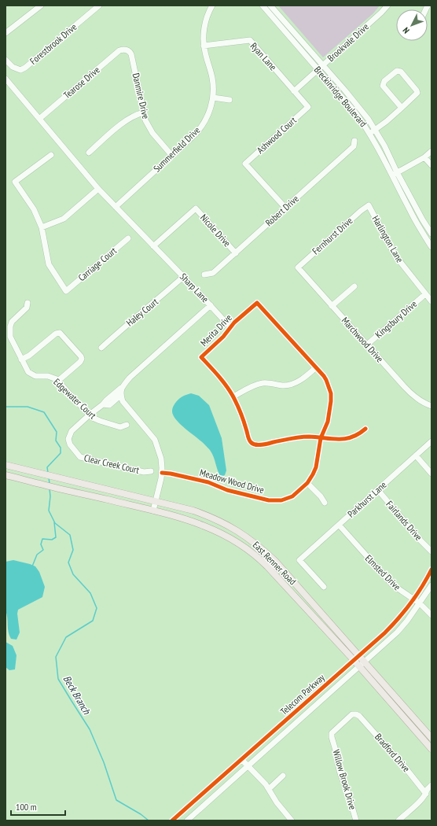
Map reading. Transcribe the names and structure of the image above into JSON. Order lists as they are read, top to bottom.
{
  "streets": {
    "main road": ["East Renner Road"],
    "street": [
      "Brookvale Drive",
      "Forestbrook Drive",
      "Ryan Lane",
      "Tearose Drive",
      "Danmire Drive",
      "Breckinridge Boulevard",
      "Ashwood Court",
      "Summerfield Drive",
      "Robert Drive",
      "Nicole Drive",
      "Fernhurst Drive",
      "Harlington Lane",
      "Carriage Court",
      "Sharp Lane",
      "Haley Court",
      "Kingsbury Drive",
      "Merita Drive",
      "Marchwood Drive",
      "Edgewater Court",
      "Clear Creek Court",
      "Meadow Wood Drive",
      "Parkhurst Lane",
      "Fairlands Drive",
      "Elmsted Drive",
      "Telecom Parkway",
      "Bradford Drive",
      "Willow Brook Drive"
    ]
  },
  "crossings": [
    ["Brookvale Drive", "Ryan Lane"],
    ["Brookvale Drive", "Breckinridge Boulevard"],
    ["Ryan Lane", "Ashwood Court"],
    ["Ryan Lane", "Summerfield Drive"],
    ["Tearose Drive", "Danmire Drive"],
    ["Tearose Drive", "Sharp Lane"],
    ["Danmire Drive", "Summerfield Drive"],
    ["Ashwood Court", "Robert Drive"],
    ["Summerfield Drive", "Sharp Lane"],
    ["Robert Drive", "Nicole Drive"],
    ["Nicole Drive", "Sharp Lane"],
    ["Fernhurst Drive", "Harlington Lane"],
    ["Fernhurst Drive", "Marchwood Drive"],
    ["Harlington Lane", "Kingsbury Drive"],
    ["Sharp Lane", "Haley Court"],
    ["Kingsbury Drive", "Marchwood Drive"],
    ["Merita Drive", "Meadow Wood Drive"],
    ["Edgewater Court", "Clear Creek Court"],
    ["Parkhurst Lane", "Fairlands Drive"],
    ["Parkhurst Lane", "Elmsted Drive"],
    ["East Renner Road", "Telecom Parkway"],
    ["Elmsted Drive", "Telecom Parkway"],
    ["Bradford Drive", "Willow Brook Drive"]
  ],
  "water": ["Beck Branch"],
  "scale_bar": "100 m",
  "north": "bottom left"
}
